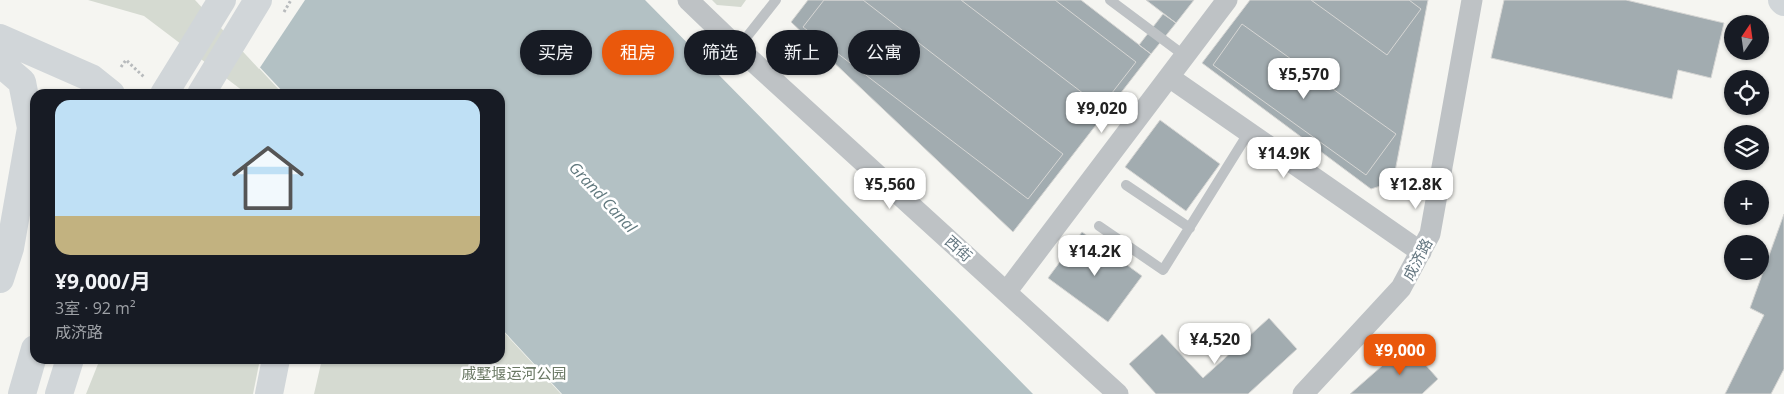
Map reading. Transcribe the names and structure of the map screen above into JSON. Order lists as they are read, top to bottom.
{
  "streets": {
    "street": ["西街", "成济路"]
  },
  "water": ["Grand Canal"],
  "parks": ["戚墅堰运河公园"],
  "north": "top",
  "page": {
    "map_buttons": ["+", "−"],
    "chip": [
      "买房",
      "租房",
      "筛选",
      "新上",
      "公寓"
    ],
    "price": [
      "¥5,570",
      "¥9,020",
      "¥14.9K",
      "¥5,560",
      "¥12.8K",
      "¥14.2K",
      "¥4,520",
      "¥9,000"
    ],
    "list": [
      {
        "name": "¥9,000/月",
        "note": "3室 · 92 m² · 成济路"
      }
    ]
  }
}
